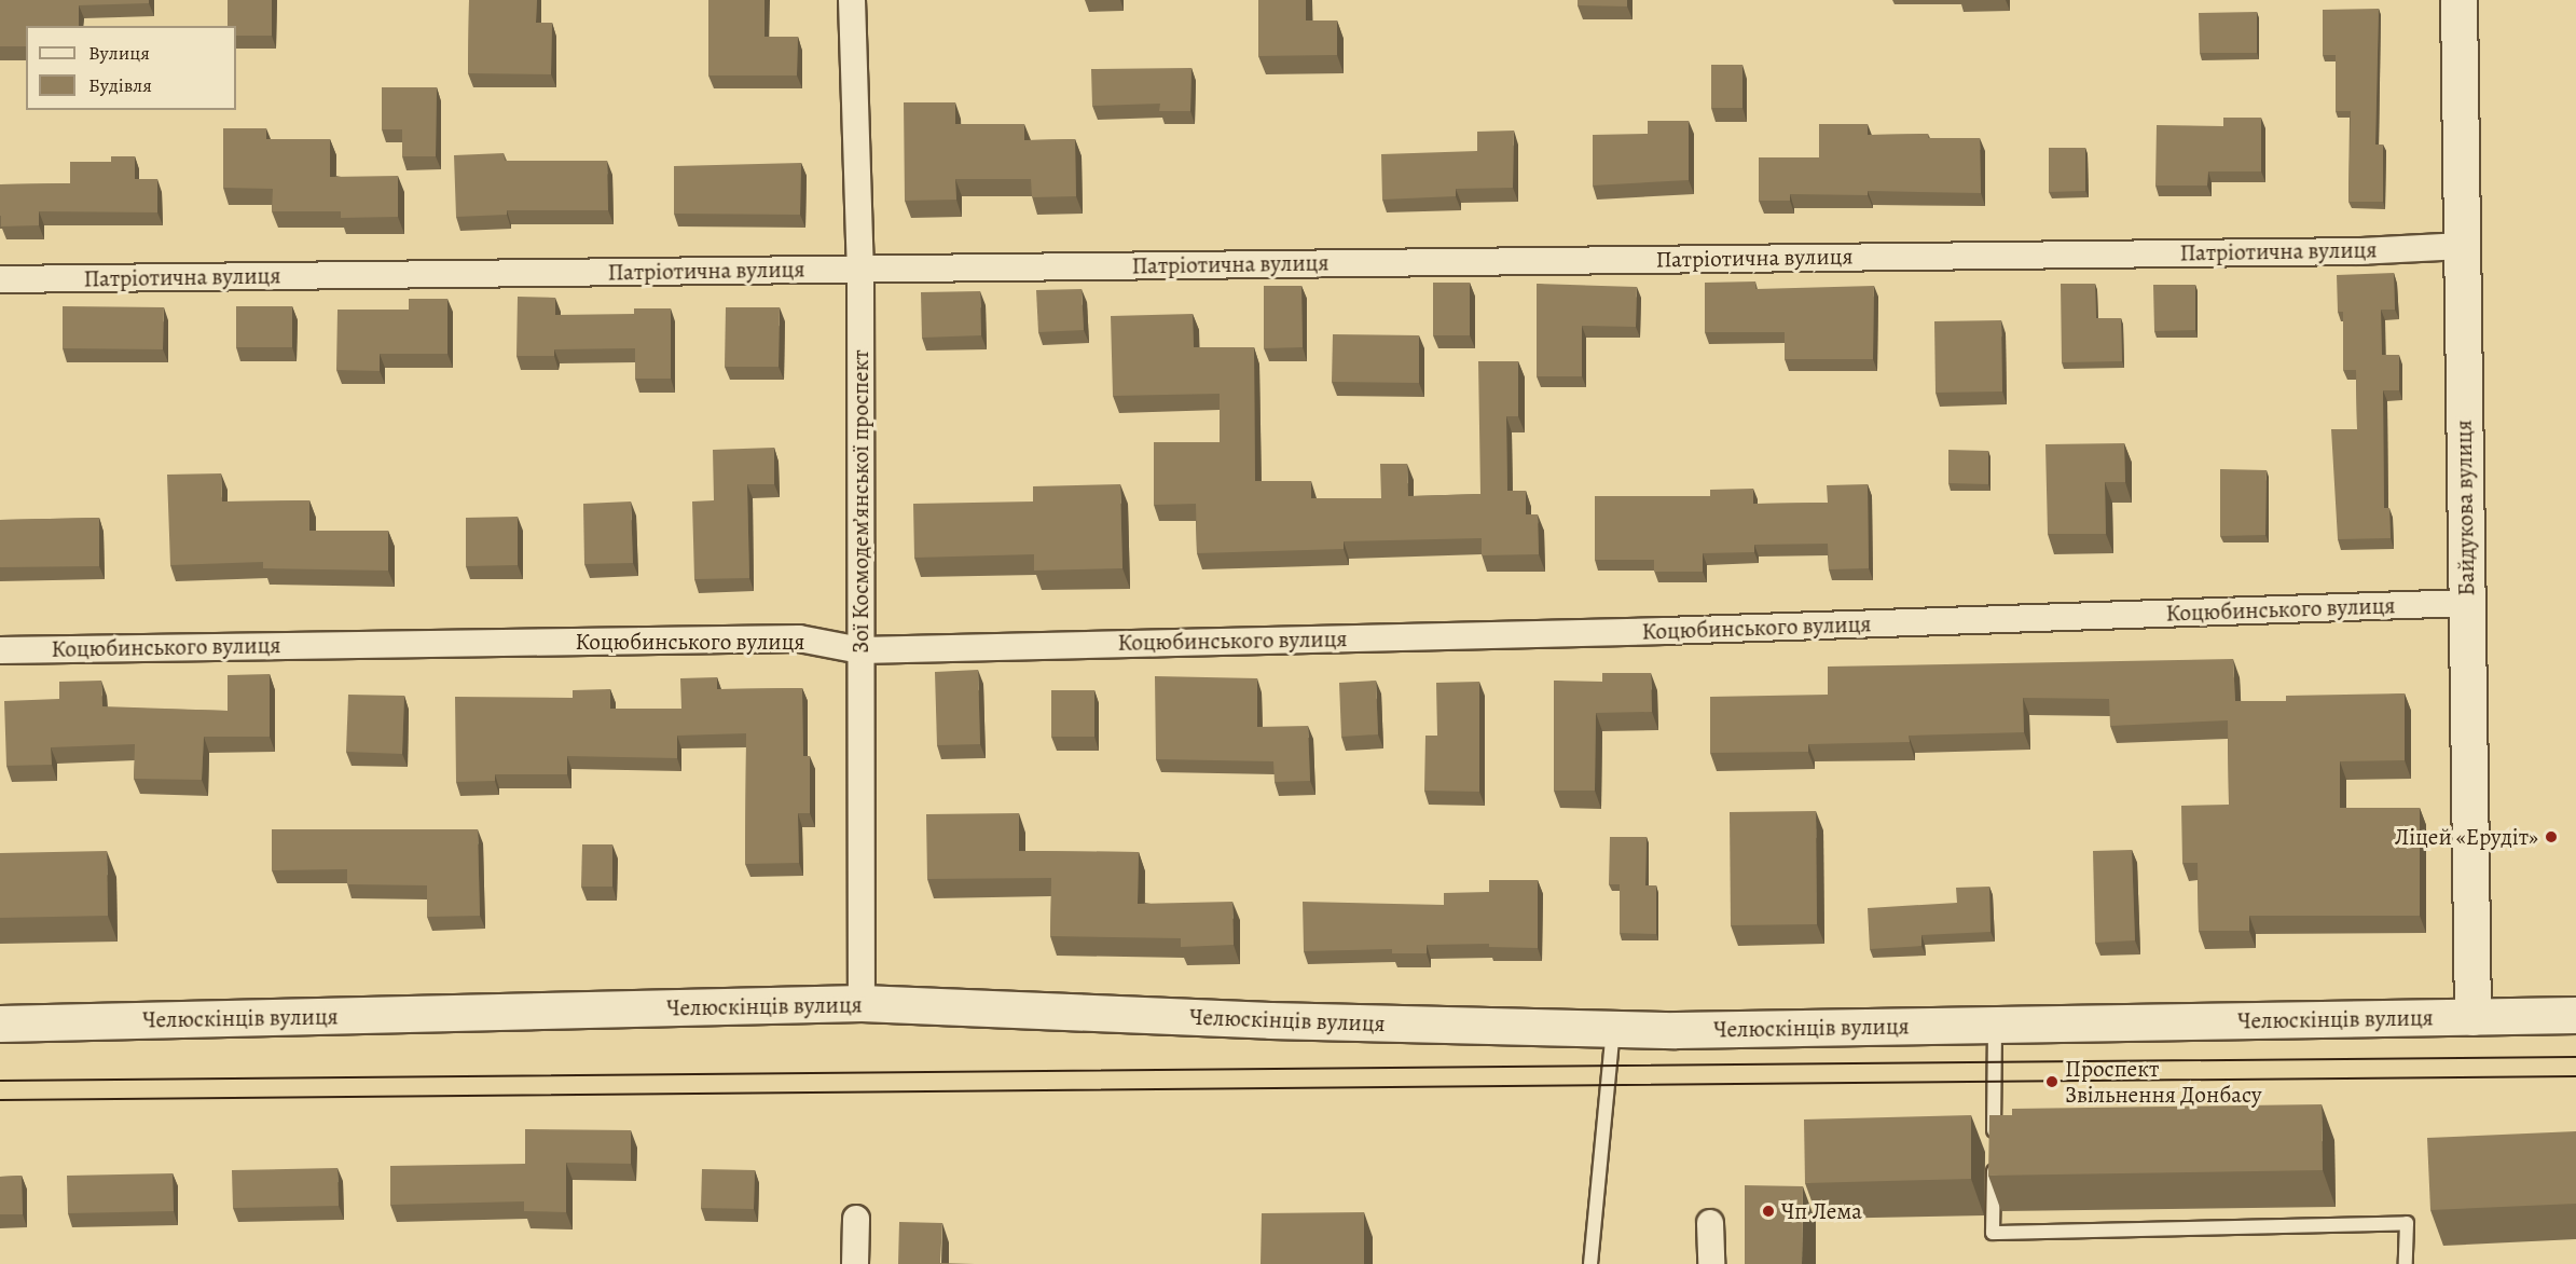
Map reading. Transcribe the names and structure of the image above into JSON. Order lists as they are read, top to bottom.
{
  "streets": {
    "main road": ["Байдукова вулиця", "Челюскінців вулиця"],
    "street": ["Патріотична вулиця", "Зої Космодем’янської проспект", "Коцюбинського вулиця"]
  },
  "crossings": [
    ["Патріотична вулиця", "Зої Космодем’янської проспект"],
    ["Патріотична вулиця", "Байдукова вулиця"],
    ["Зої Космодем’янської проспект", "Коцюбинського вулиця"],
    ["Зої Космодем’янської проспект", "Челюскінців вулиця"],
    ["Байдукова вулиця", "Коцюбинського вулиця"],
    ["Байдукова вулиця", "Челюскінців вулиця"]
  ],
  "places": ["Ліцей «Ерудіт»", "Проспект Звільнення Донбасу", "Чп Лема"],
  "legend": ["Вулиця", "Будівля"]
}
